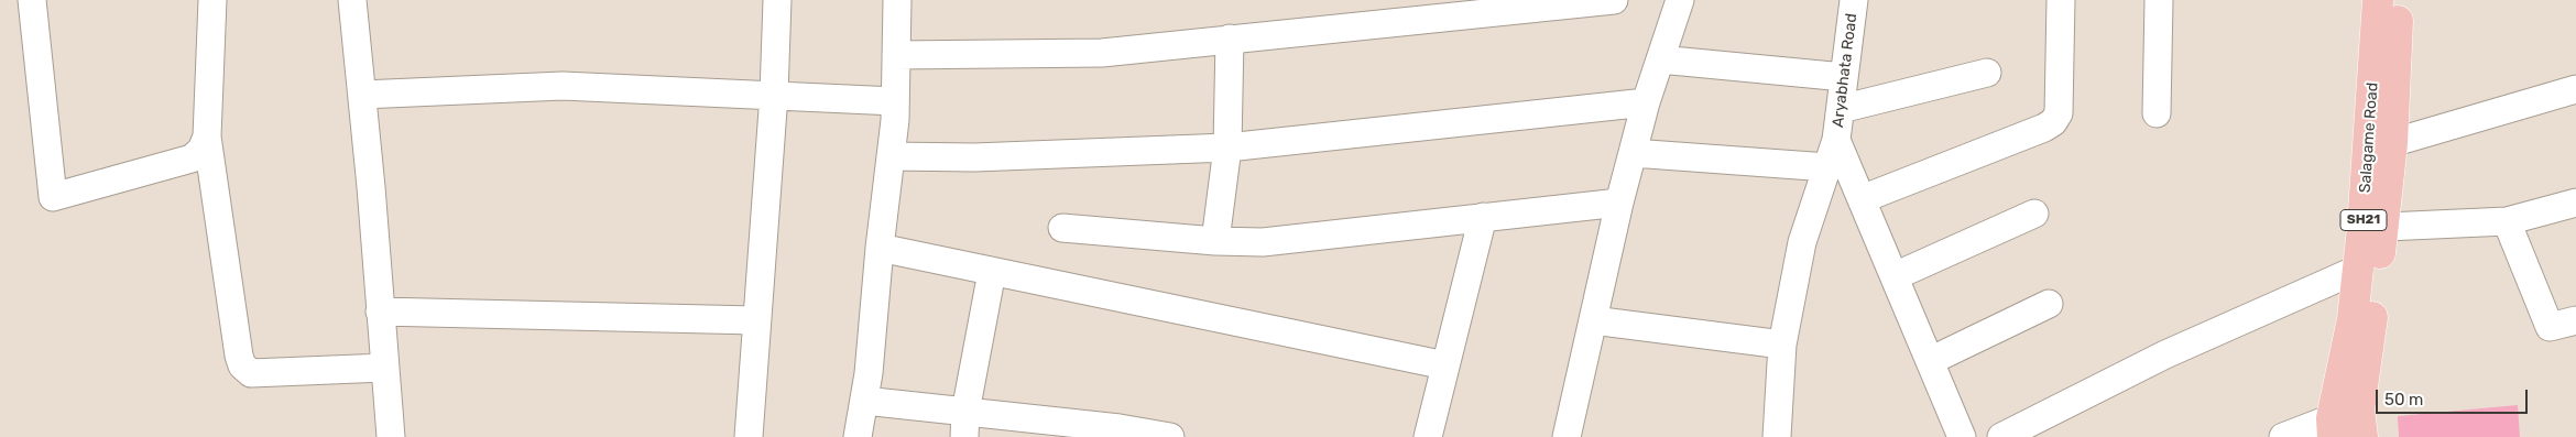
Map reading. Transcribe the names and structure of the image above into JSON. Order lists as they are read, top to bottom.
{
  "streets": {
    "main road": ["Salagame Road", "SH21"],
    "street": ["Aryabhata Road"]
  },
  "scale_bar": "50 m"
}
